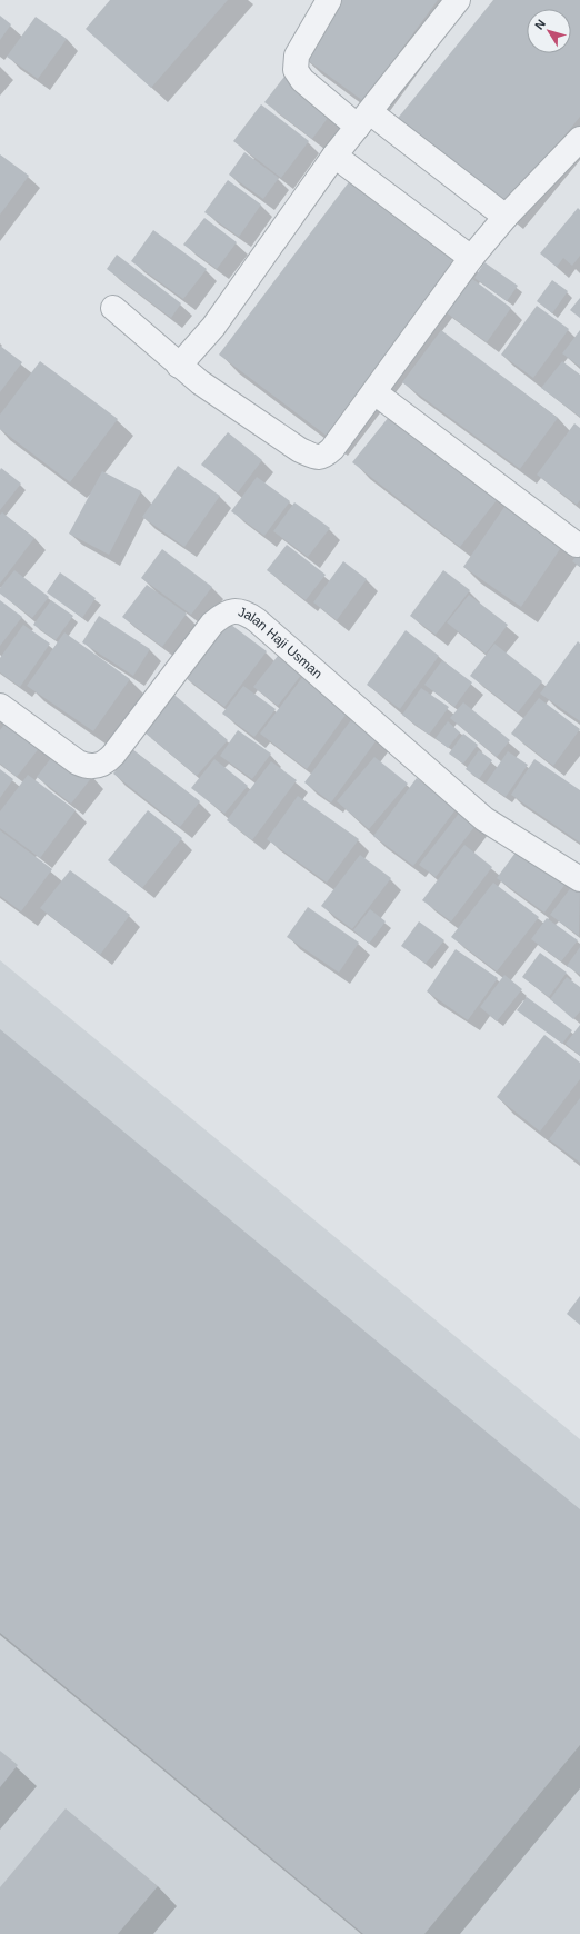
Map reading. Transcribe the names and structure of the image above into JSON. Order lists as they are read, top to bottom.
{
  "streets": {
    "street": ["Jalan Haji Usman"]
  },
  "north": "top left"
}
